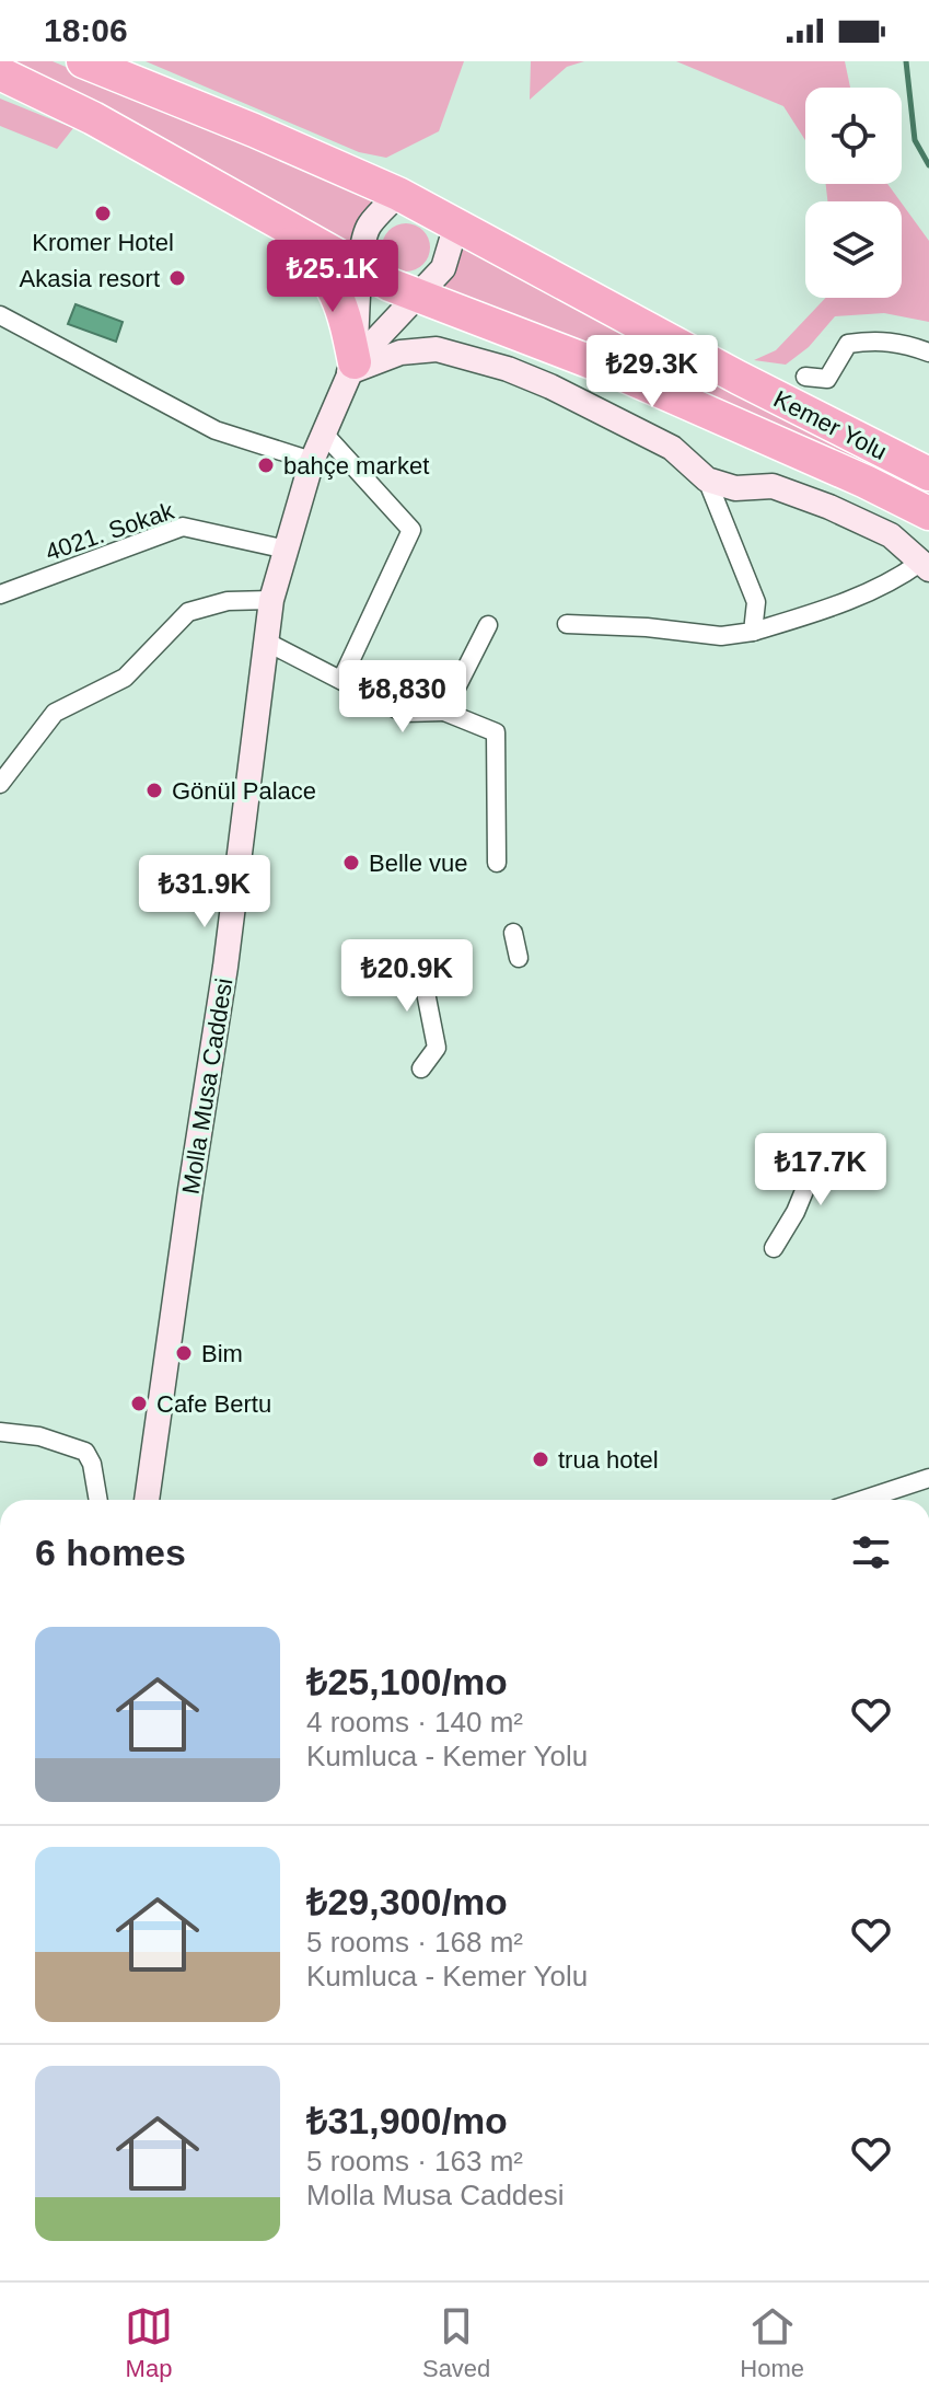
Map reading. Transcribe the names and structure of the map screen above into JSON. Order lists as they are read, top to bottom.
{
  "streets": {
    "highway": ["Kemer Yolu"],
    "street": ["4021. Sokak", "Molla Musa Caddesi"]
  },
  "crossings": [
    ["4021. Sokak", "Molla Musa Caddesi"]
  ],
  "places": [
    "Kromer Hotel",
    "Akasia resort",
    "bahçe market",
    "Gönül Palace",
    "Belle vue",
    "Bim",
    "Cafe Bertu",
    "trua hotel"
  ],
  "page": {
    "status": "18:06",
    "price": [
      "₺25.1K",
      "₺29.3K",
      "₺8,830",
      "₺31.9K",
      "₺20.9K",
      "₺17.7K"
    ],
    "heading": "6 homes",
    "list": [
      {
        "name": "₺25,100/mo",
        "note": "4 rooms · 140 m² · Kumluca - Kemer Yolu"
      },
      {
        "name": "₺29,300/mo",
        "note": "5 rooms · 168 m² · Kumluca - Kemer Yolu"
      },
      {
        "name": "₺31,900/mo",
        "note": "5 rooms · 163 m² · Molla Musa Caddesi"
      }
    ],
    "tabs": ["Map", "Saved", "Home"]
  }
}
